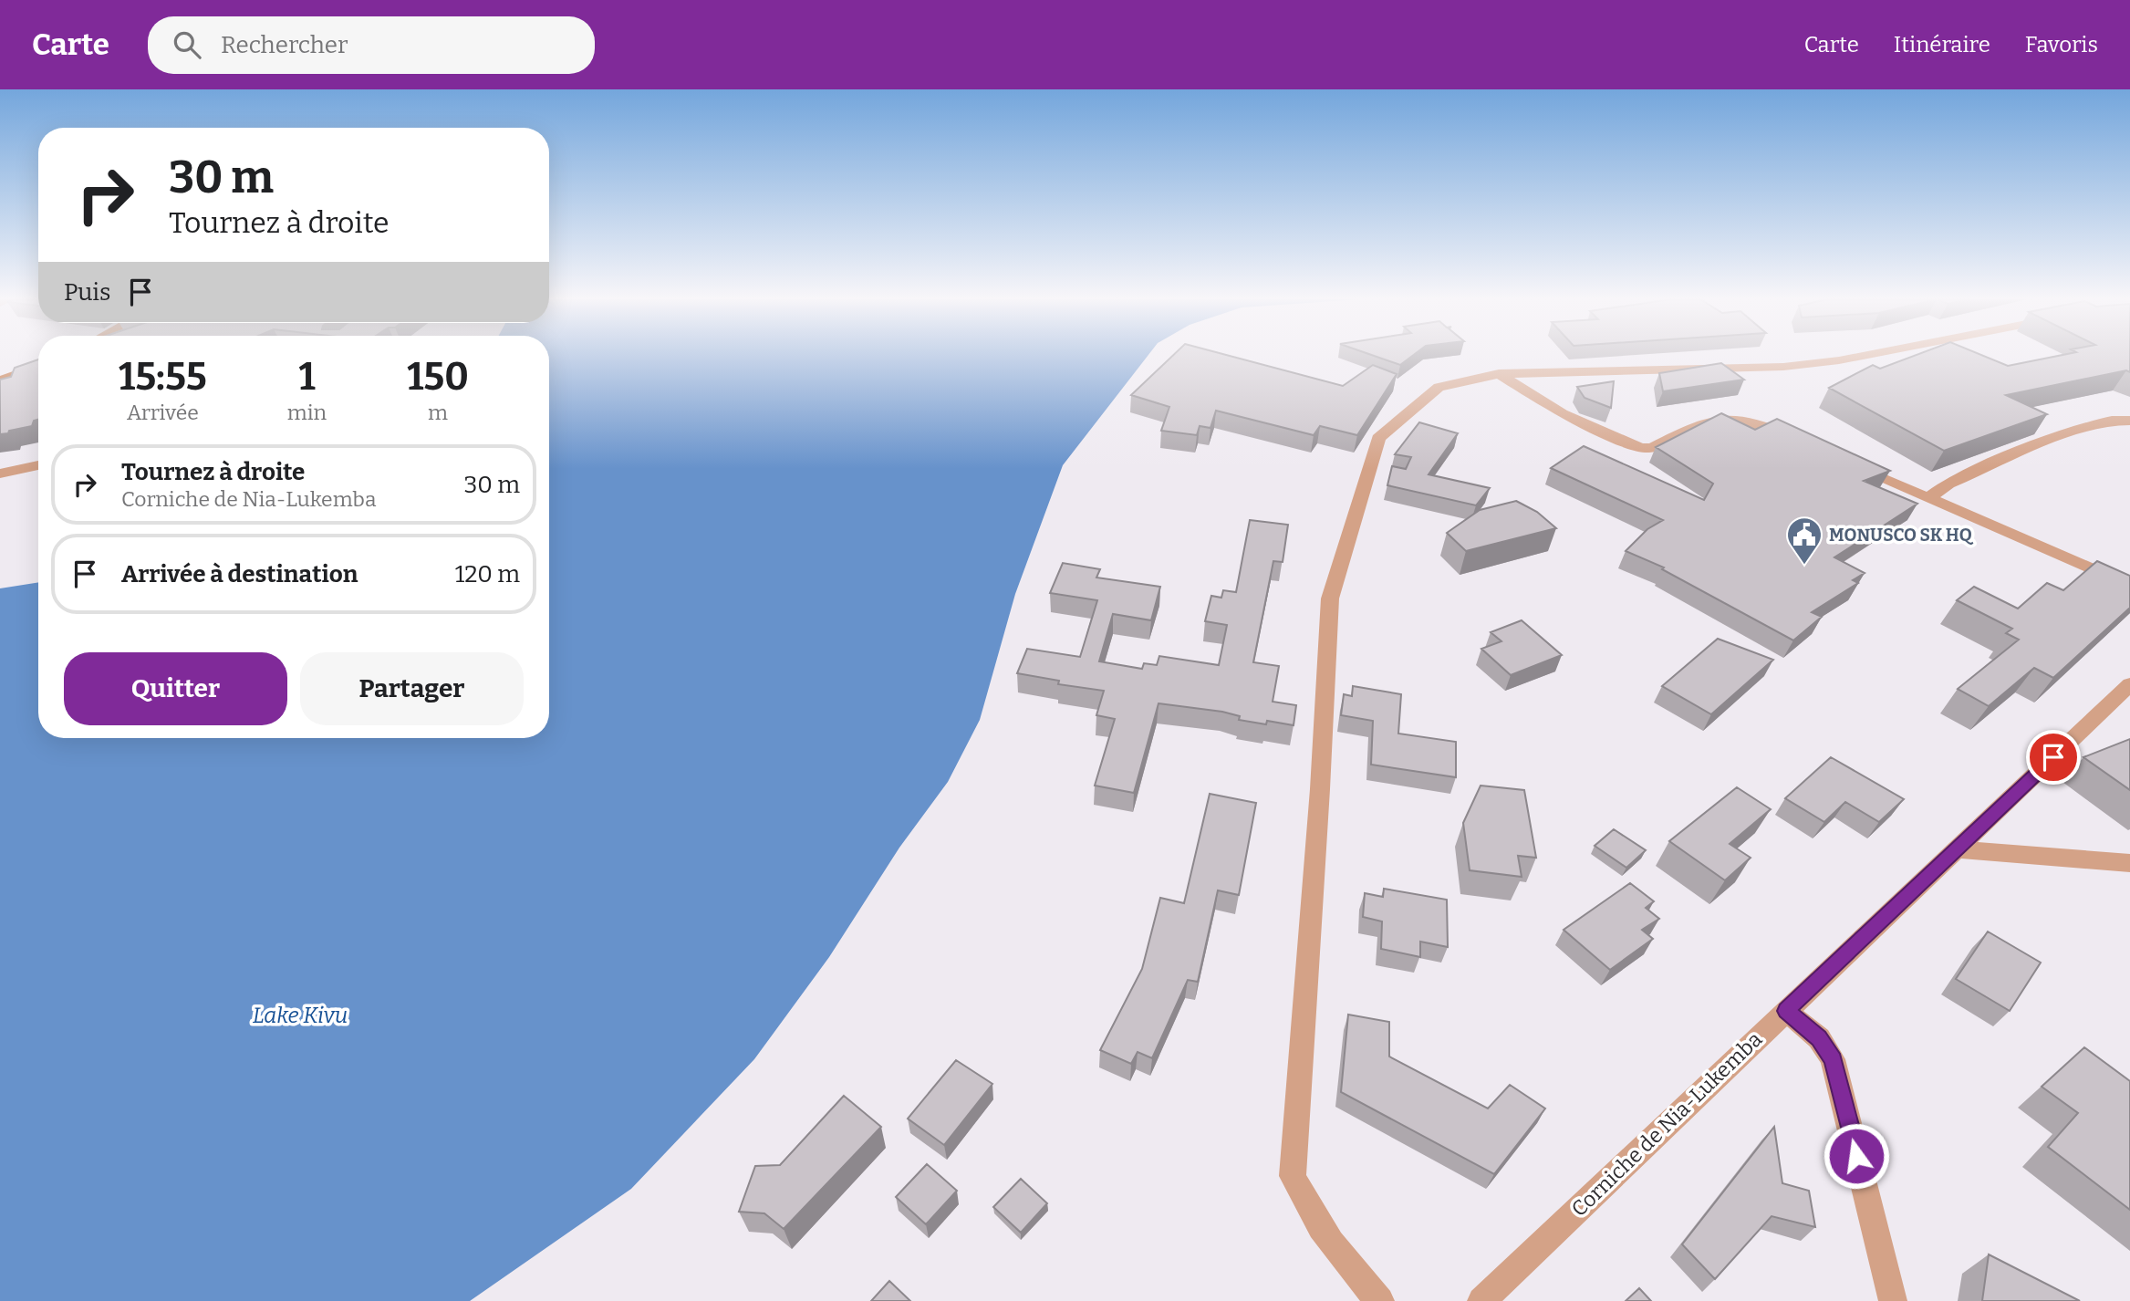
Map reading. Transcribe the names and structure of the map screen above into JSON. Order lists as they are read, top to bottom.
{
  "streets": {
    "street": ["Corniche de Nia-Lukemba"]
  },
  "water": ["Lake Kivu"],
  "places": {
    "public building": ["MONUSCO SK HQ"]
  },
  "page": {
    "header": "Carte",
    "search": "Rechercher",
    "nav": ["Carte", "Itinéraire", "Favoris"],
    "turn": ["30 m", "Tournez à droite"],
    "then": "Puis",
    "eta": [
      "15:55",
      "Arrivée",
      "1",
      "min",
      "150",
      "m"
    ],
    "list": [
      {
        "name": "Tournez à droite",
        "note": "Corniche de Nia-Lukemba",
        "value": "30 m"
      },
      {
        "name": "Arrivée à destination",
        "value": "120 m"
      }
    ],
    "buttons": ["Quitter", "Partager"]
  }
}
